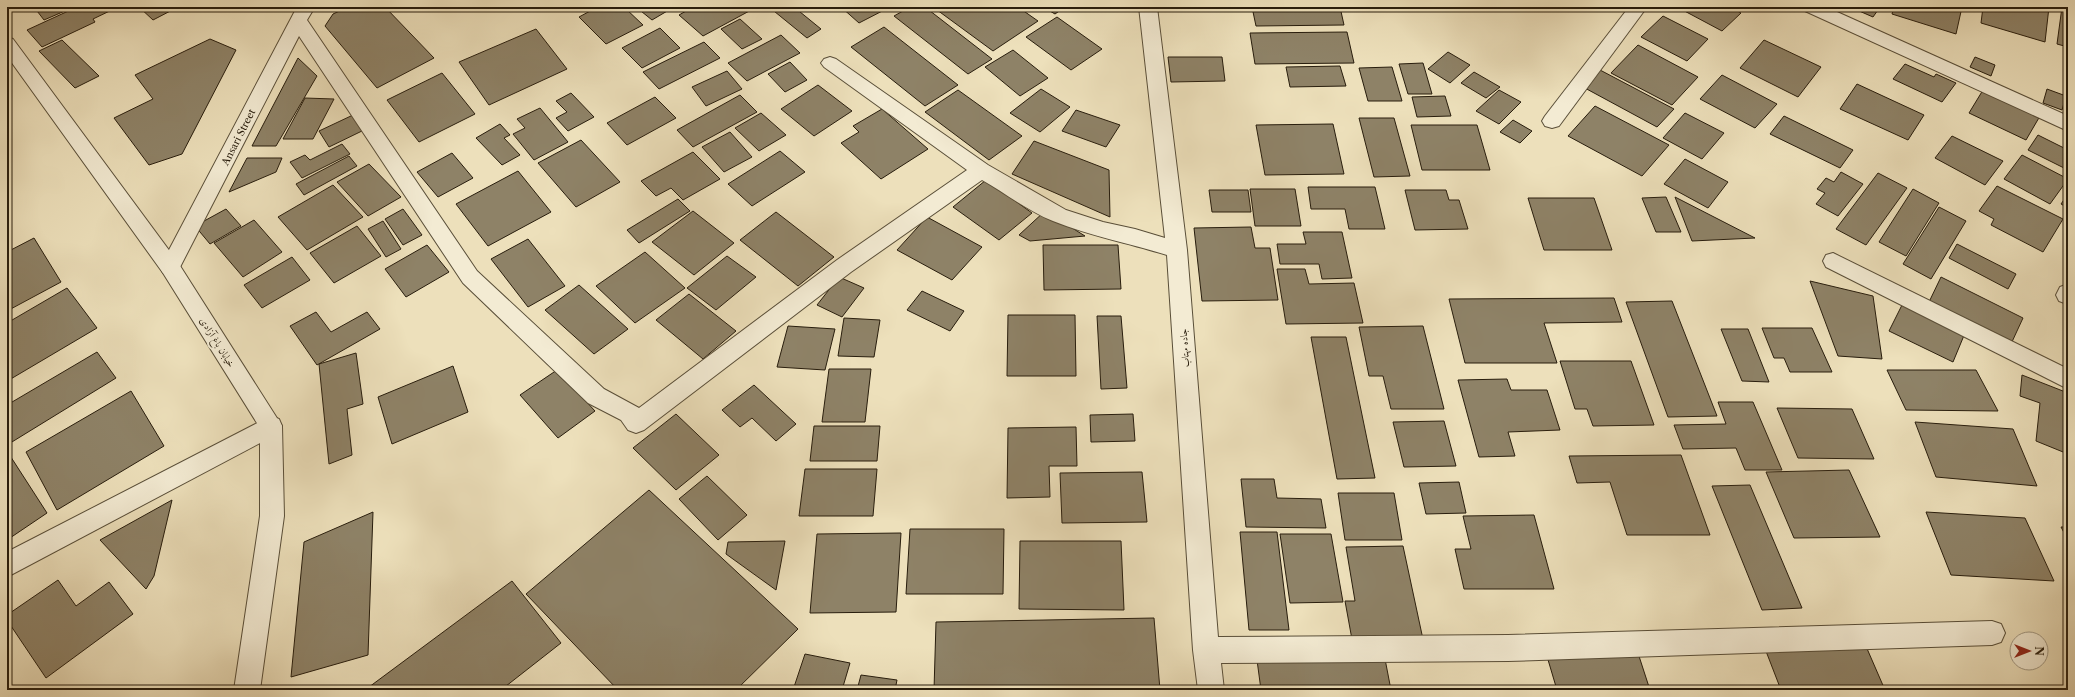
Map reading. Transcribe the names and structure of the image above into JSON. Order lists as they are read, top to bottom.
{
  "streets": {
    "street": ["Ansari Street", "خیابان باغ آزادی", "جاده مهتاب"]
  },
  "crossings": [
    ["Ansari Street", "خیابان باغ آزادی"]
  ],
  "north": "right"
}
